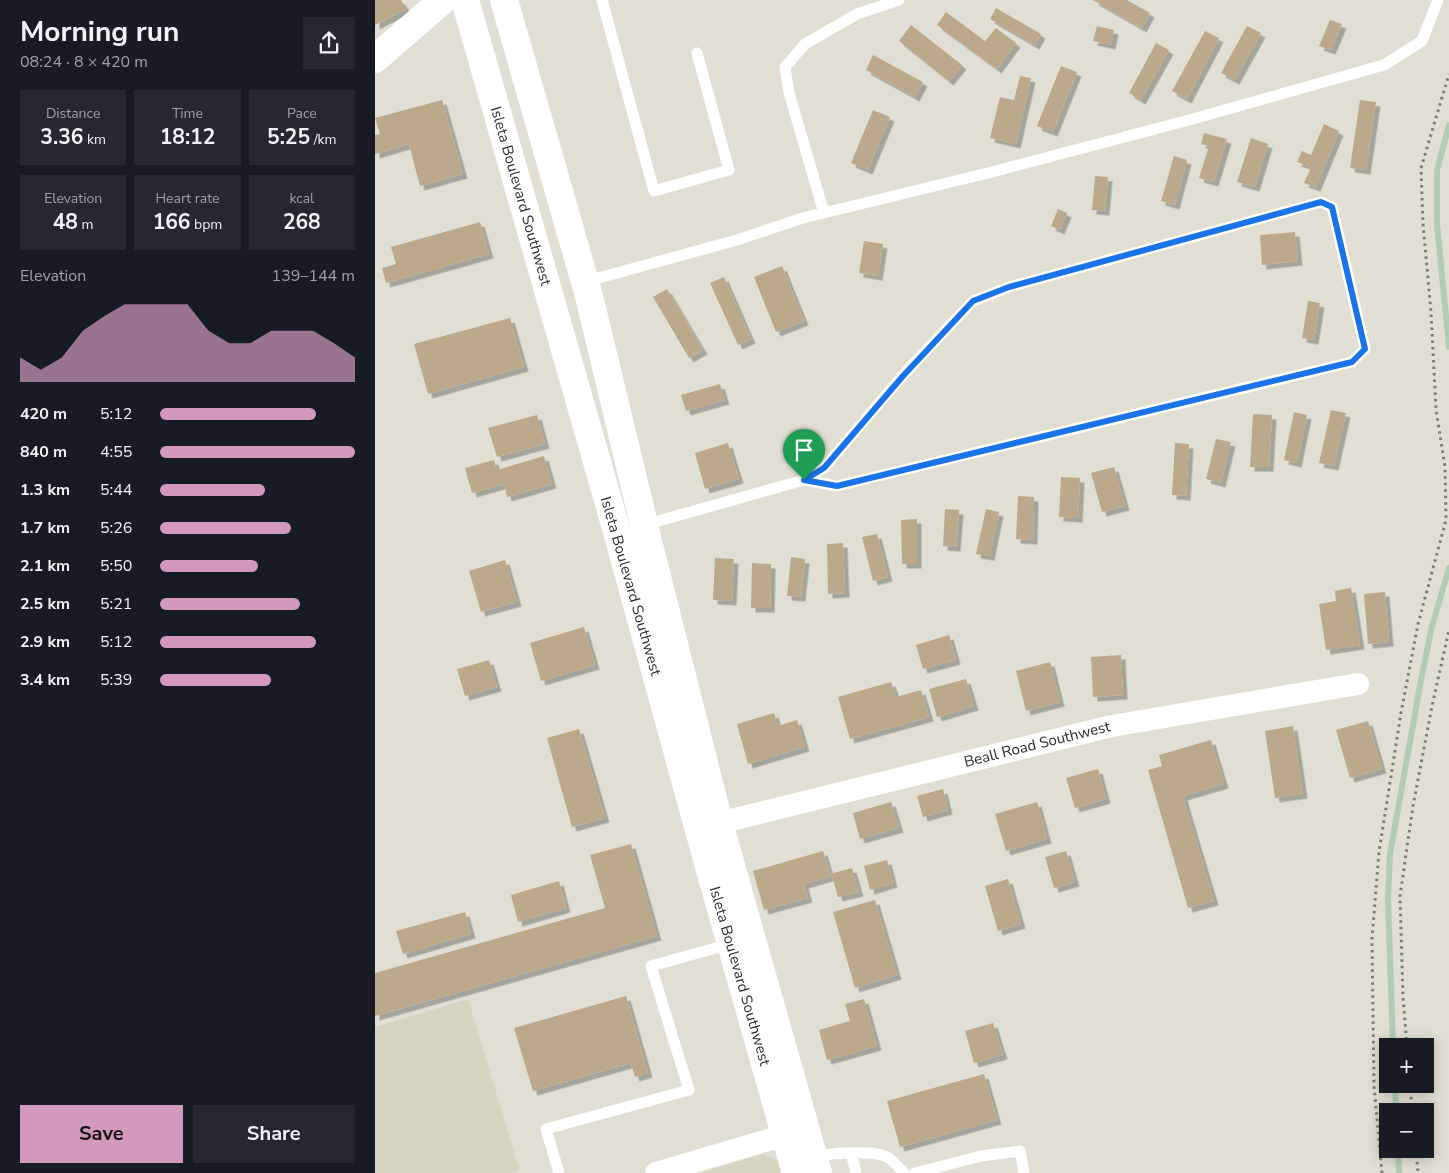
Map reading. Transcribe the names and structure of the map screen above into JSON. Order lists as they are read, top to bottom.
{
  "streets": {
    "main road": ["Isleta Boulevard Southwest"],
    "street": ["Beall Road Southwest"]
  },
  "crossings": [
    ["Isleta Boulevard Southwest", "Beall Road Southwest"]
  ],
  "page": {
    "heading": ["Morning run", "08:24 · 8 × 420 m"],
    "stats": [
      ["Distance", "3.36 km"],
      ["Time", "18:12"],
      ["Pace", "5:25 /km"],
      ["Elevation", "48 m"],
      ["Heart rate", "166 bpm"],
      ["kcal", "268"]
    ],
    "chart": ["Elevation", "139–144 m"],
    "list": [
      {
        "name": "420 m",
        "note": "5:12"
      },
      {
        "name": "840 m",
        "note": "4:55"
      },
      {
        "name": "1.3 km",
        "note": "5:44"
      },
      {
        "name": "1.7 km",
        "note": "5:26"
      },
      {
        "name": "2.1 km",
        "note": "5:50"
      },
      {
        "name": "2.5 km",
        "note": "5:21"
      },
      {
        "name": "2.9 km",
        "note": "5:12"
      },
      {
        "name": "3.4 km",
        "note": "5:39"
      }
    ],
    "map_buttons": ["+", "−"],
    "buttons": ["Save", "Share"]
  }
}
